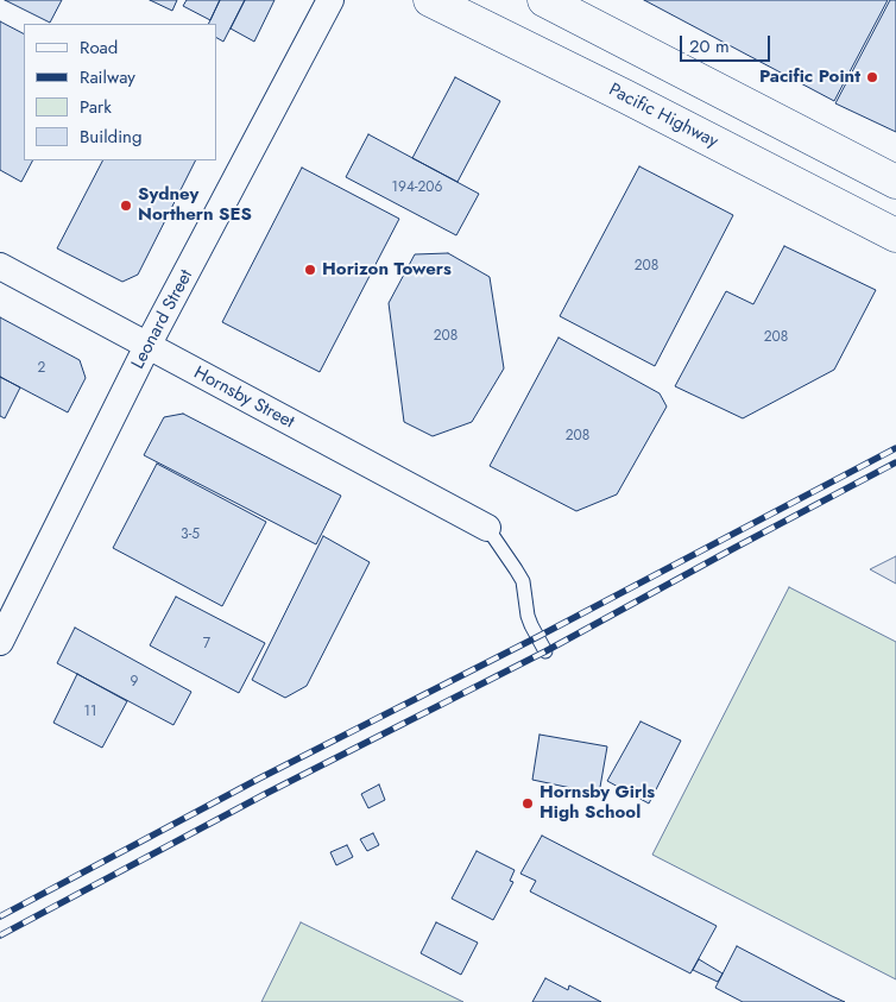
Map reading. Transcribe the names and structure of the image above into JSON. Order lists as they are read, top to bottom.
{
  "streets": {
    "main road": ["Pacific Highway"],
    "street": ["Leonard Street", "Hornsby Street"]
  },
  "crossings": [
    ["Leonard Street", "Hornsby Street"]
  ],
  "places": [
    "Pacific Point",
    "Sydney Northern SES",
    "Horizon Towers",
    "Hornsby Girls High School"
  ],
  "house_numbers": [
    "194-206",
    "208",
    "208",
    "208",
    "2",
    "208",
    "3-5",
    "7",
    "9",
    "11"
  ],
  "legend": [
    "Road",
    "Railway",
    "Park",
    "Building"
  ],
  "scale_bar": "20 m"
}
